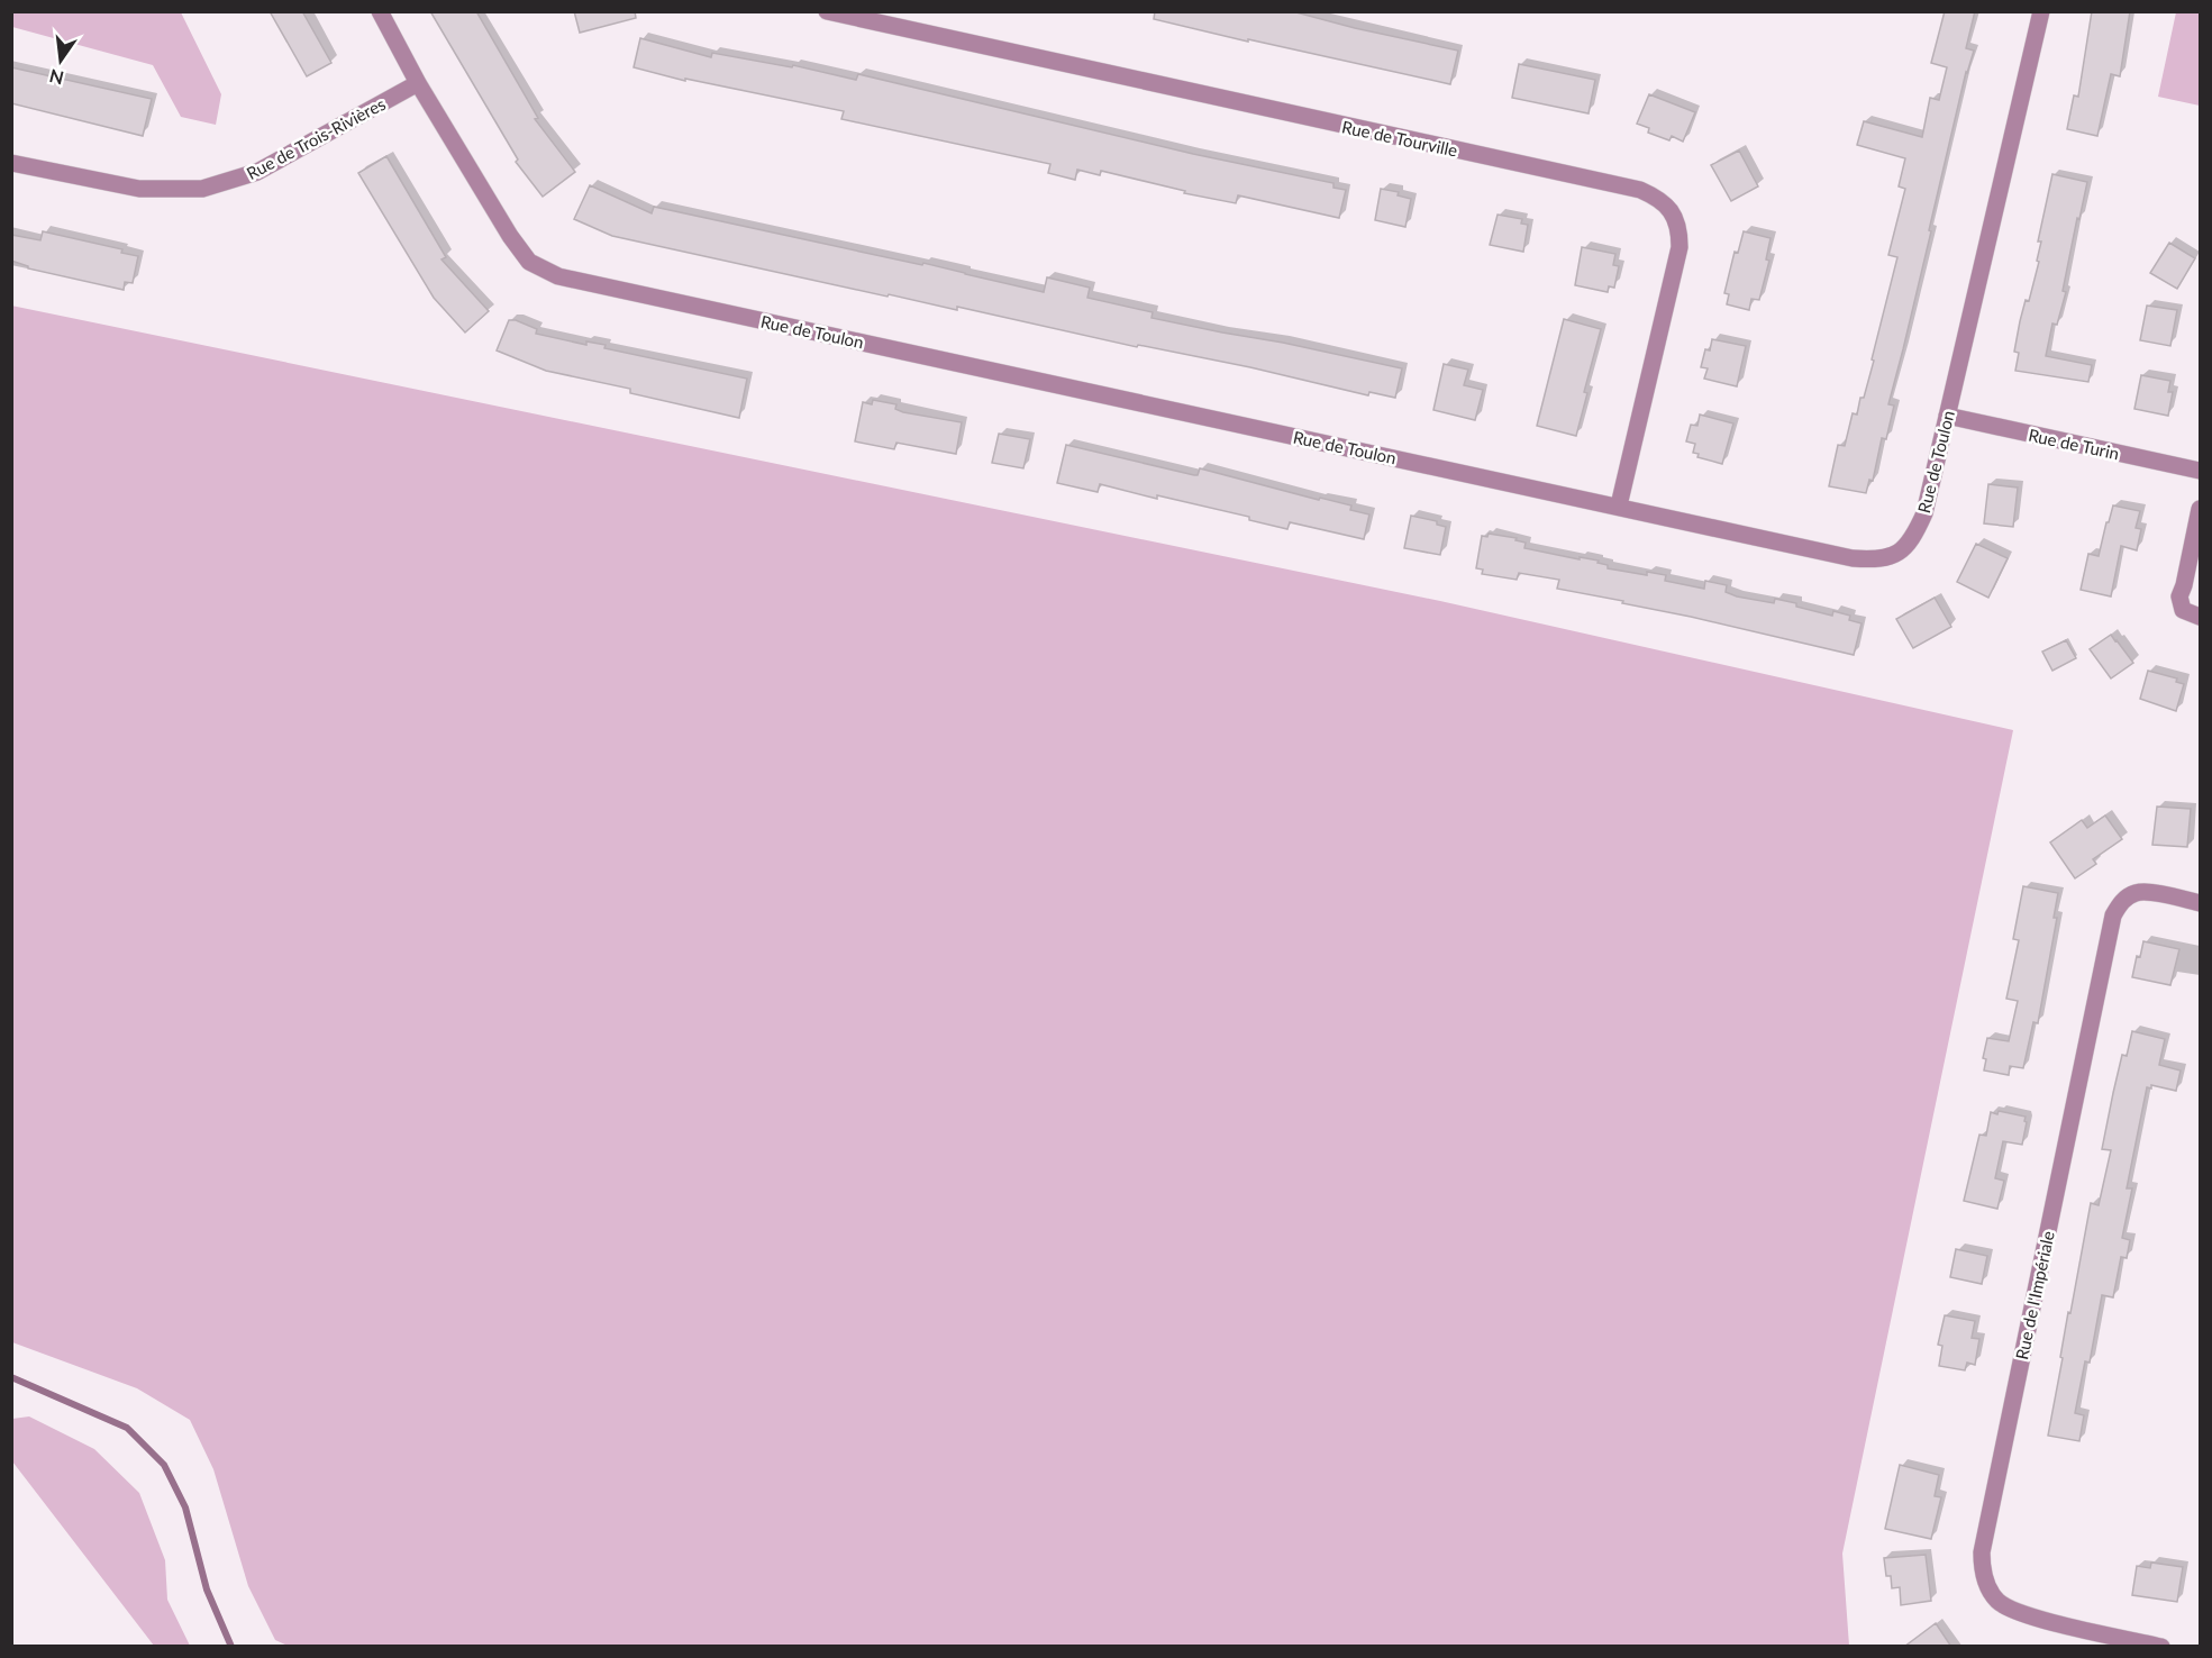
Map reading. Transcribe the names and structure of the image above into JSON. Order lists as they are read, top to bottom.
{
  "streets": {
    "street": [
      "Rue de Trois-Rivières",
      "Rue de Tourville",
      "Rue de Toulon",
      "Rue de Turin",
      "Rue de l'Impériale"
    ]
  },
  "crossings": [
    ["Rue de Trois-Rivières", "Rue de Toulon"],
    ["Rue de Tourville", "Rue de Toulon"],
    ["Rue de Toulon", "Rue de Turin"]
  ],
  "north": "bottom"
}
